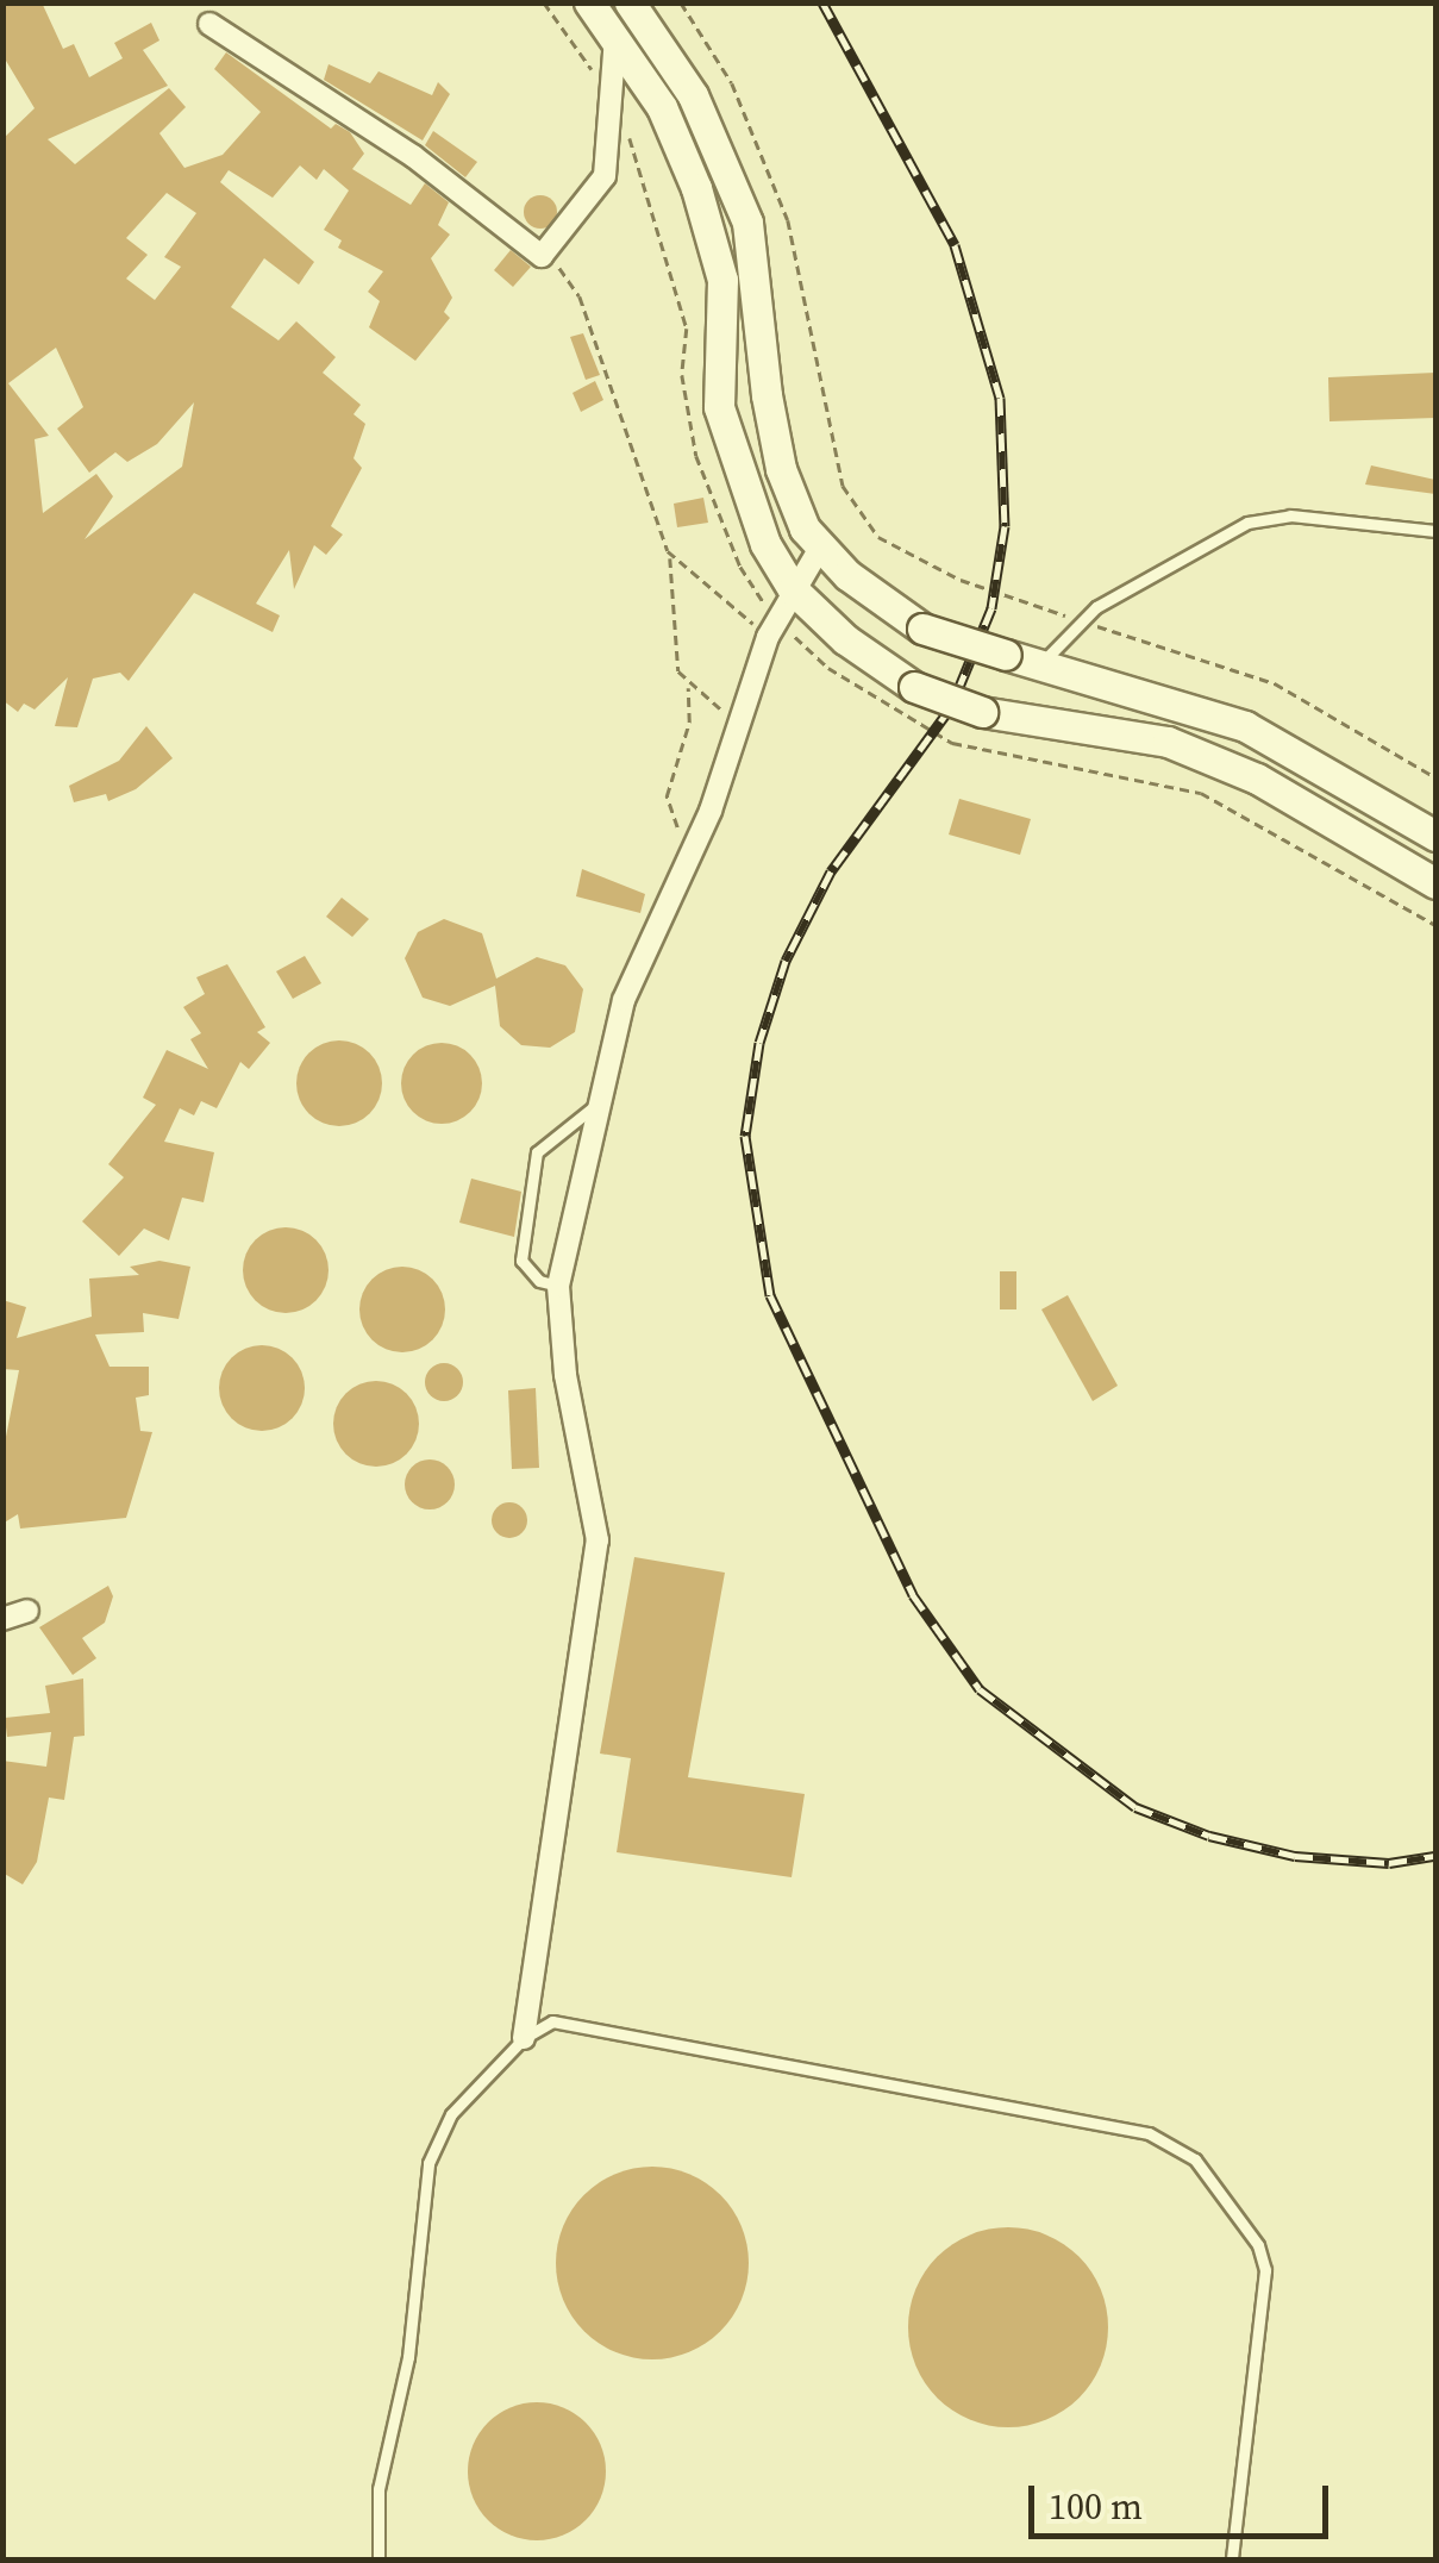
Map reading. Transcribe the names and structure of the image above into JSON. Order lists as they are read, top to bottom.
{
  "scale_bar": "100 m"
}
